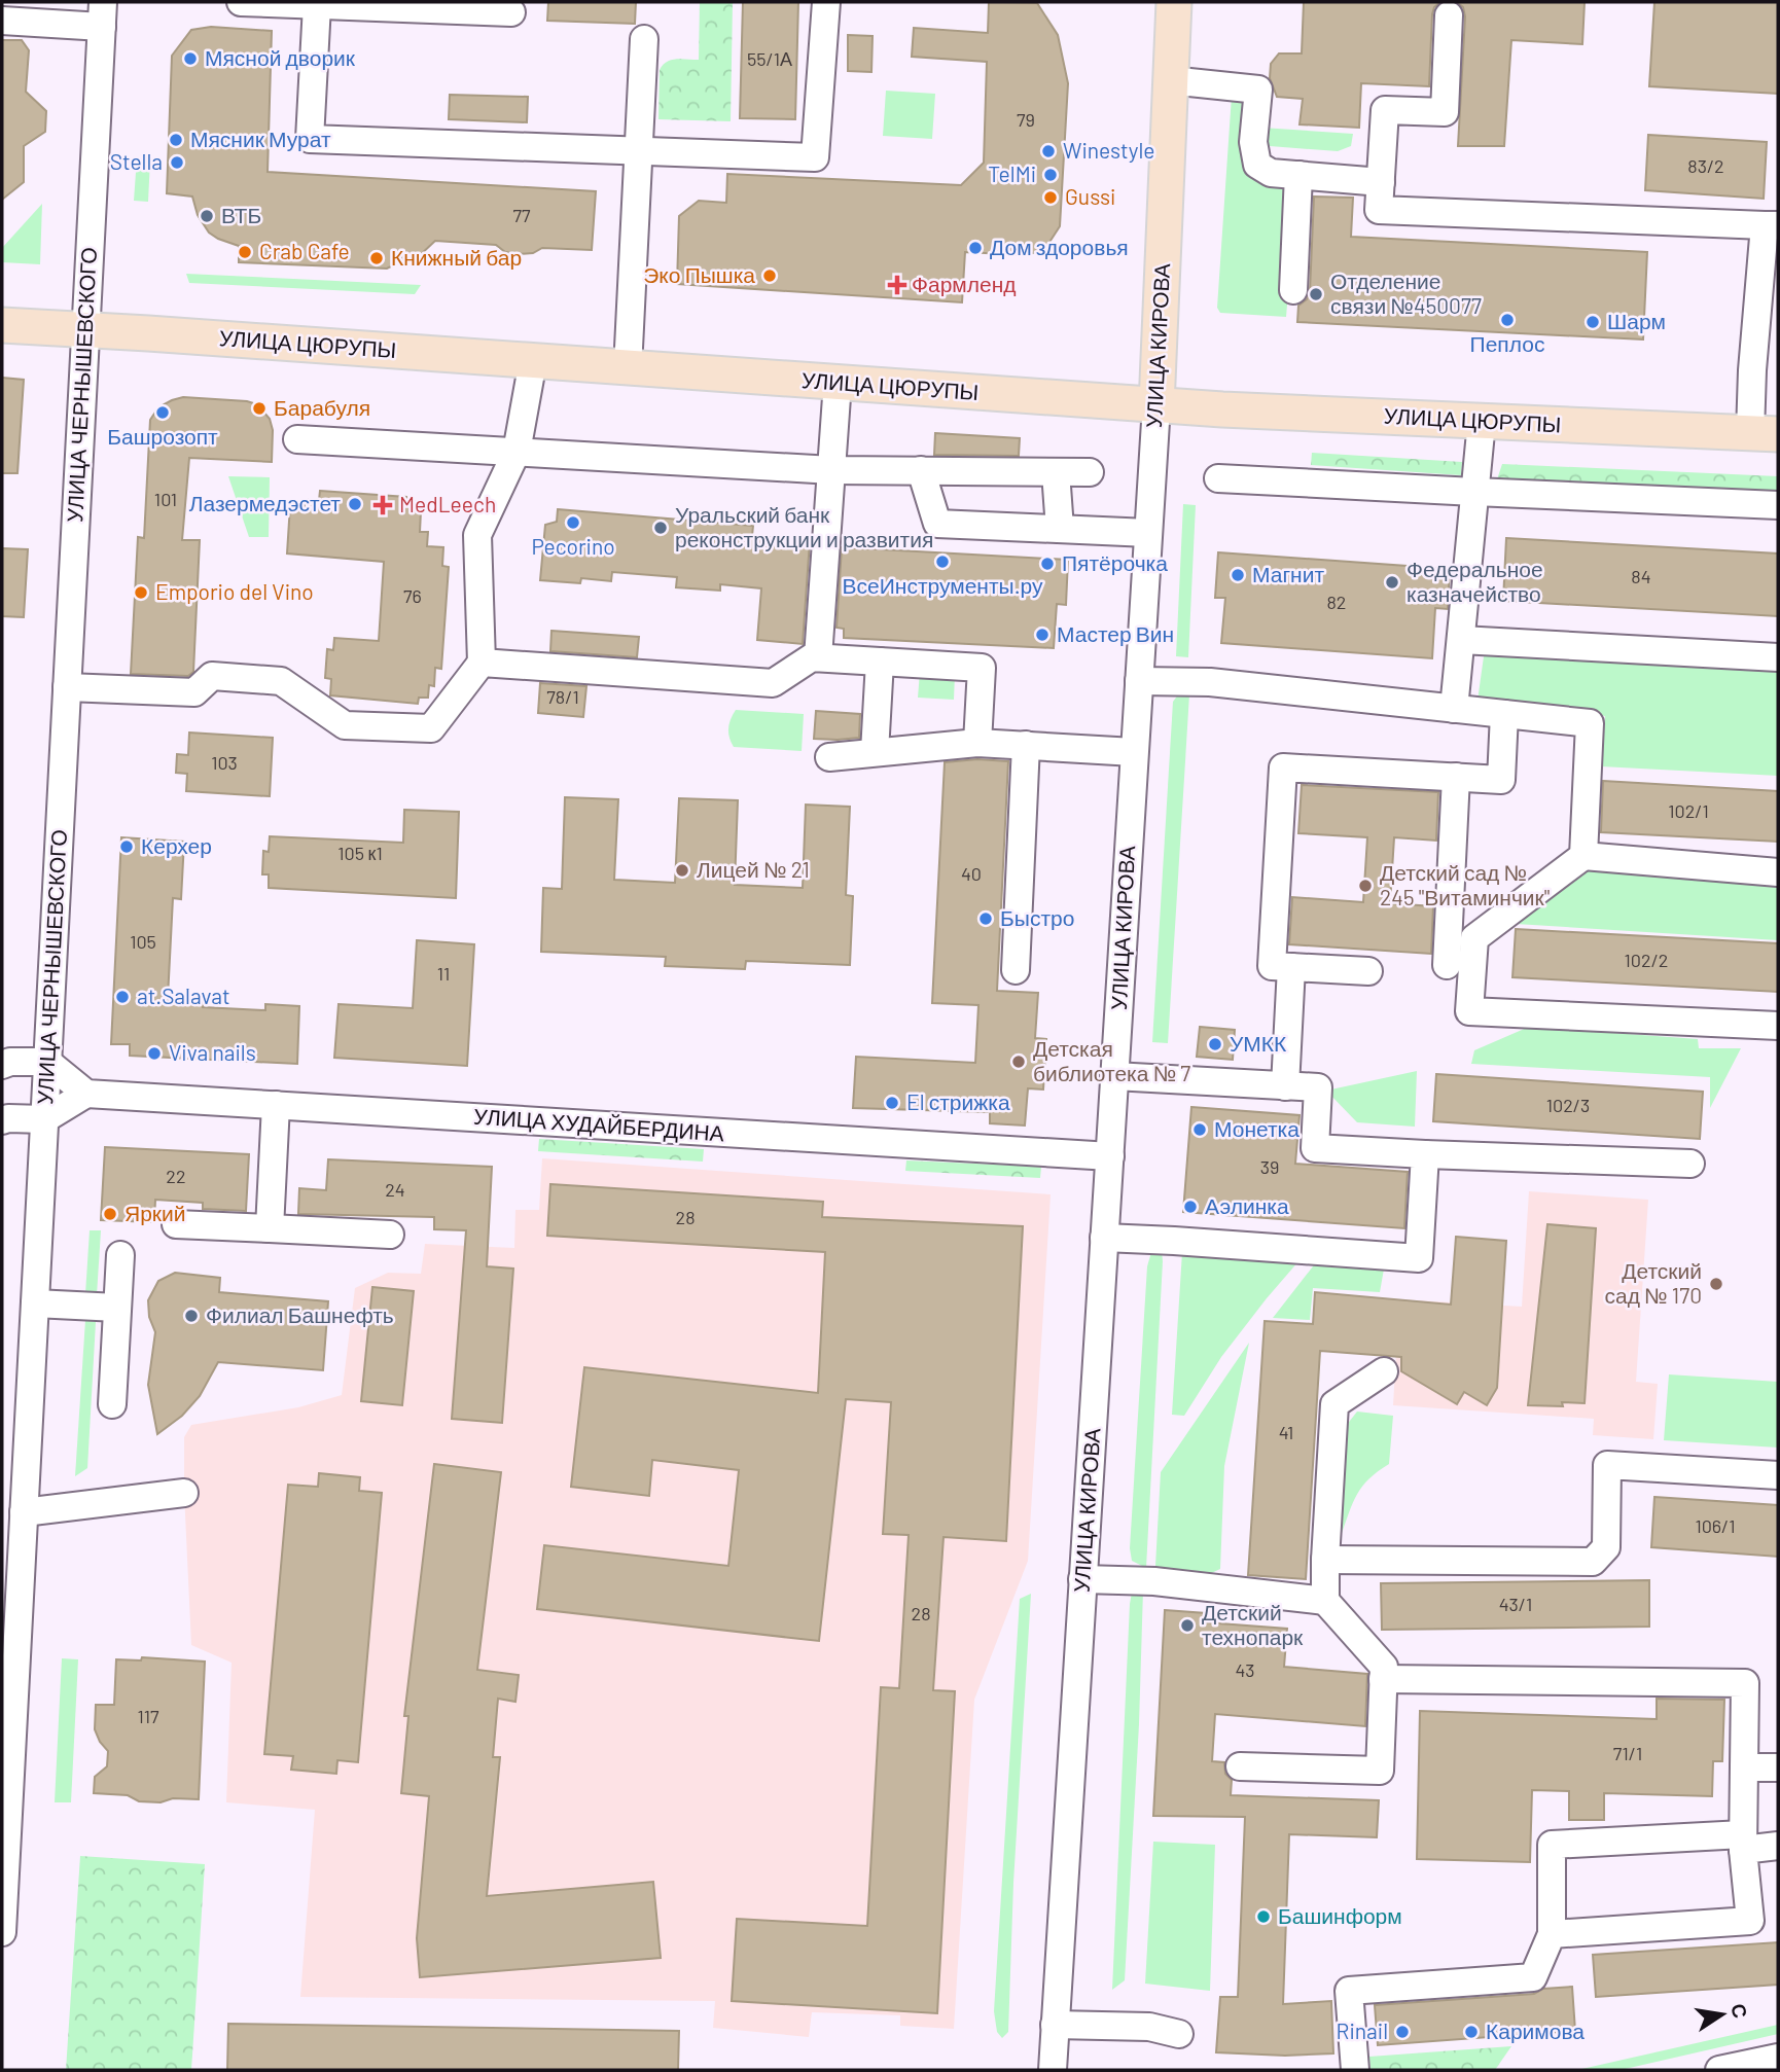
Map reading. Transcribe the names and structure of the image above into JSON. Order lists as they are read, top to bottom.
{
  "streets": {
    "main road": ["УЛИЦА ЦЮРУПЫ", "УЛИЦА КИРОВА"],
    "street": ["УЛИЦА ЧЕРНЫШЕВСКОГО", "УЛИЦА ХУДАЙБЕРДИНА"]
  },
  "crossings": [
    ["УЛИЦА ЦЮРУПЫ", "УЛИЦА КИРОВА"],
    ["УЛИЦА ЦЮРУПЫ", "УЛИЦА ЧЕРНЫШЕВСКОГО"],
    ["УЛИЦА КИРОВА", "УЛИЦА ХУДАЙБЕРДИНА"]
  ],
  "places": {
    "other": [
      "Мясной дворик",
      "Мясник Мурат",
      "Winestyle",
      "Stella",
      "TelMi",
      "Gussi",
      "ВТБ",
      "Дом здоровья",
      "Crab Cafe",
      "Книжный бар",
      "Эко Пышка",
      "Отделение связи №450077",
      "Пеплос",
      "Шарм",
      "Барабуля",
      "Башрозопт",
      "Лазермедэстет",
      "Pecorino",
      "Уральский банк реконструкции и развития",
      "ВсеИнструменты.ру",
      "Пятёрочка",
      "Магнит",
      "Федеральное казначейство",
      "Emporio del Vino",
      "Мастер Вин",
      "Керхер",
      "Лицей № 21",
      "Детский сад № 245 \"Витаминчик\"",
      "Быстро",
      "at.Salavat",
      "УМКК",
      "Viva nails",
      "Детская библиотека № 7",
      "El стрижка",
      "Монетка",
      "Аэлинка",
      "Яркий",
      "Детский сад № 170",
      "Филиал Башнефть",
      "Детский технопарк",
      "Башинформ",
      "Rinail",
      "Каримова"
    ],
    "health": ["Фармленд", "MedLeech"]
  },
  "house_numbers": [
    "55/1А",
    "79",
    "83/2",
    "77",
    "101",
    "84",
    "76",
    "82",
    "78/1",
    "103",
    "102/1",
    "105 к1",
    "40",
    "105",
    "102/2",
    "11",
    "102/3",
    "39",
    "22",
    "24",
    "28",
    "41",
    "106/1",
    "43/1",
    "28",
    "43",
    "117",
    "71/1"
  ],
  "north": "right"
}
